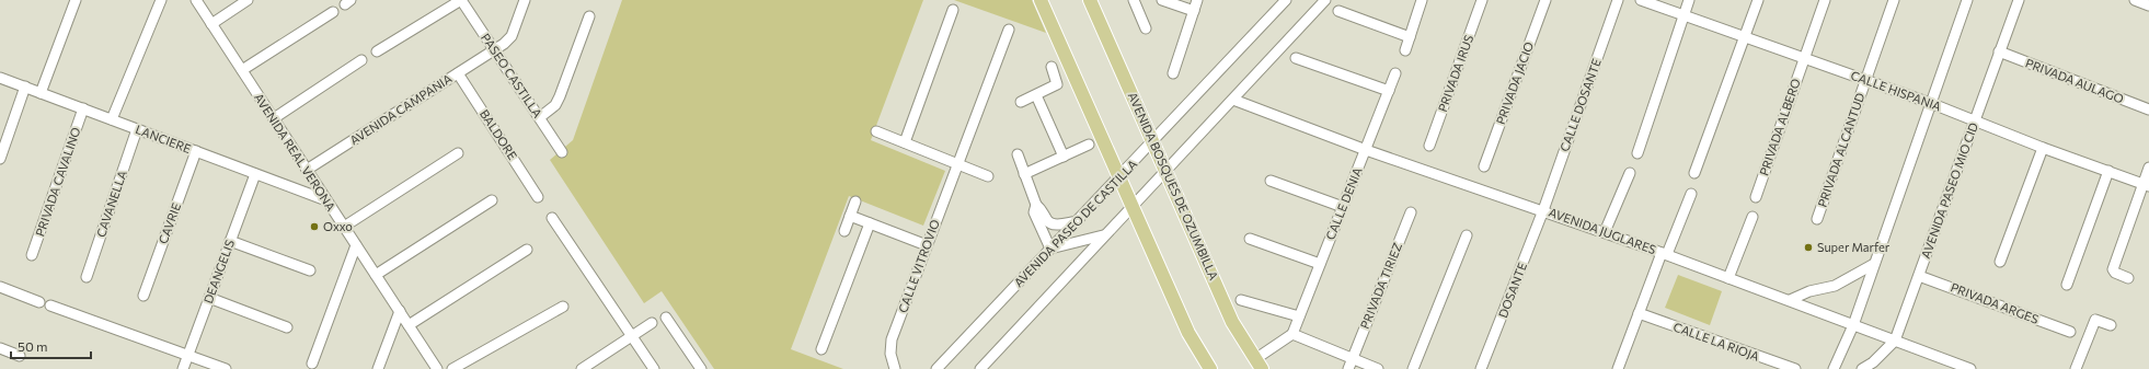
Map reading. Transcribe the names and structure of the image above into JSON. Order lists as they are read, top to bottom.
{
  "streets": {
    "main road": ["AVENIDA BOSQUES DE OZUMBILLA"],
    "street": [
      "PRIVADA IRUS",
      "PASEO CASTILLA",
      "PRIVADA AULAGO",
      "PRIVADA JACIO",
      "CALLE HISPANIA",
      "CALLE DOSANTE",
      "AVENIDA CAMPANIA",
      "PRIVADA ALBERO",
      "BALDORE",
      "LANCIERE",
      "PRIVADA ALCANTUD",
      "AVENIDA REAL VERONA",
      "PRIVADA CAVALINO",
      "AVENIDA PASEO MIO CID",
      "CAVANELLA",
      "CALLE DENIA",
      "CAVRIE",
      "AVENIDA PASEO DE CASTILLA",
      "AVENIDA JUGLARES",
      "CALLE VITROVIO",
      "DEANGELIS",
      "PRIVADA TIRIEZ",
      "DOSANTE",
      "PRIVADA ARGES",
      "CALLE LA RIOJA"
    ]
  },
  "crossings": [
    ["PASEO CASTILLA", "AVENIDA CAMPANIA"],
    ["PRIVADA AULAGO", "AVENIDA PASEO MIO CID"],
    ["CALLE HISPANIA", "PRIVADA ALBERO"],
    ["CALLE HISPANIA", "PRIVADA ALCANTUD"],
    ["CALLE HISPANIA", "AVENIDA PASEO MIO CID"],
    ["CALLE DOSANTE", "AVENIDA JUGLARES"],
    ["CALLE DOSANTE", "DOSANTE"],
    ["AVENIDA CAMPANIA", "BALDORE"],
    ["AVENIDA CAMPANIA", "AVENIDA REAL VERONA"],
    ["LANCIERE", "AVENIDA REAL VERONA"],
    ["LANCIERE", "PRIVADA CAVALINO"],
    ["LANCIERE", "CAVANELLA"],
    ["LANCIERE", "CAVRIE"],
    ["LANCIERE", "DEANGELIS"],
    ["AVENIDA BOSQUES DE OZUMBILLA", "AVENIDA PASEO DE CASTILLA"],
    ["AVENIDA PASEO MIO CID", "AVENIDA JUGLARES"],
    ["AVENIDA PASEO MIO CID", "PRIVADA ARGES"],
    ["CALLE DENIA", "AVENIDA JUGLARES"],
    ["AVENIDA JUGLARES", "DOSANTE"]
  ],
  "places": ["Oxxo", "Super Marfer"],
  "scale_bar": "50 m"
}
